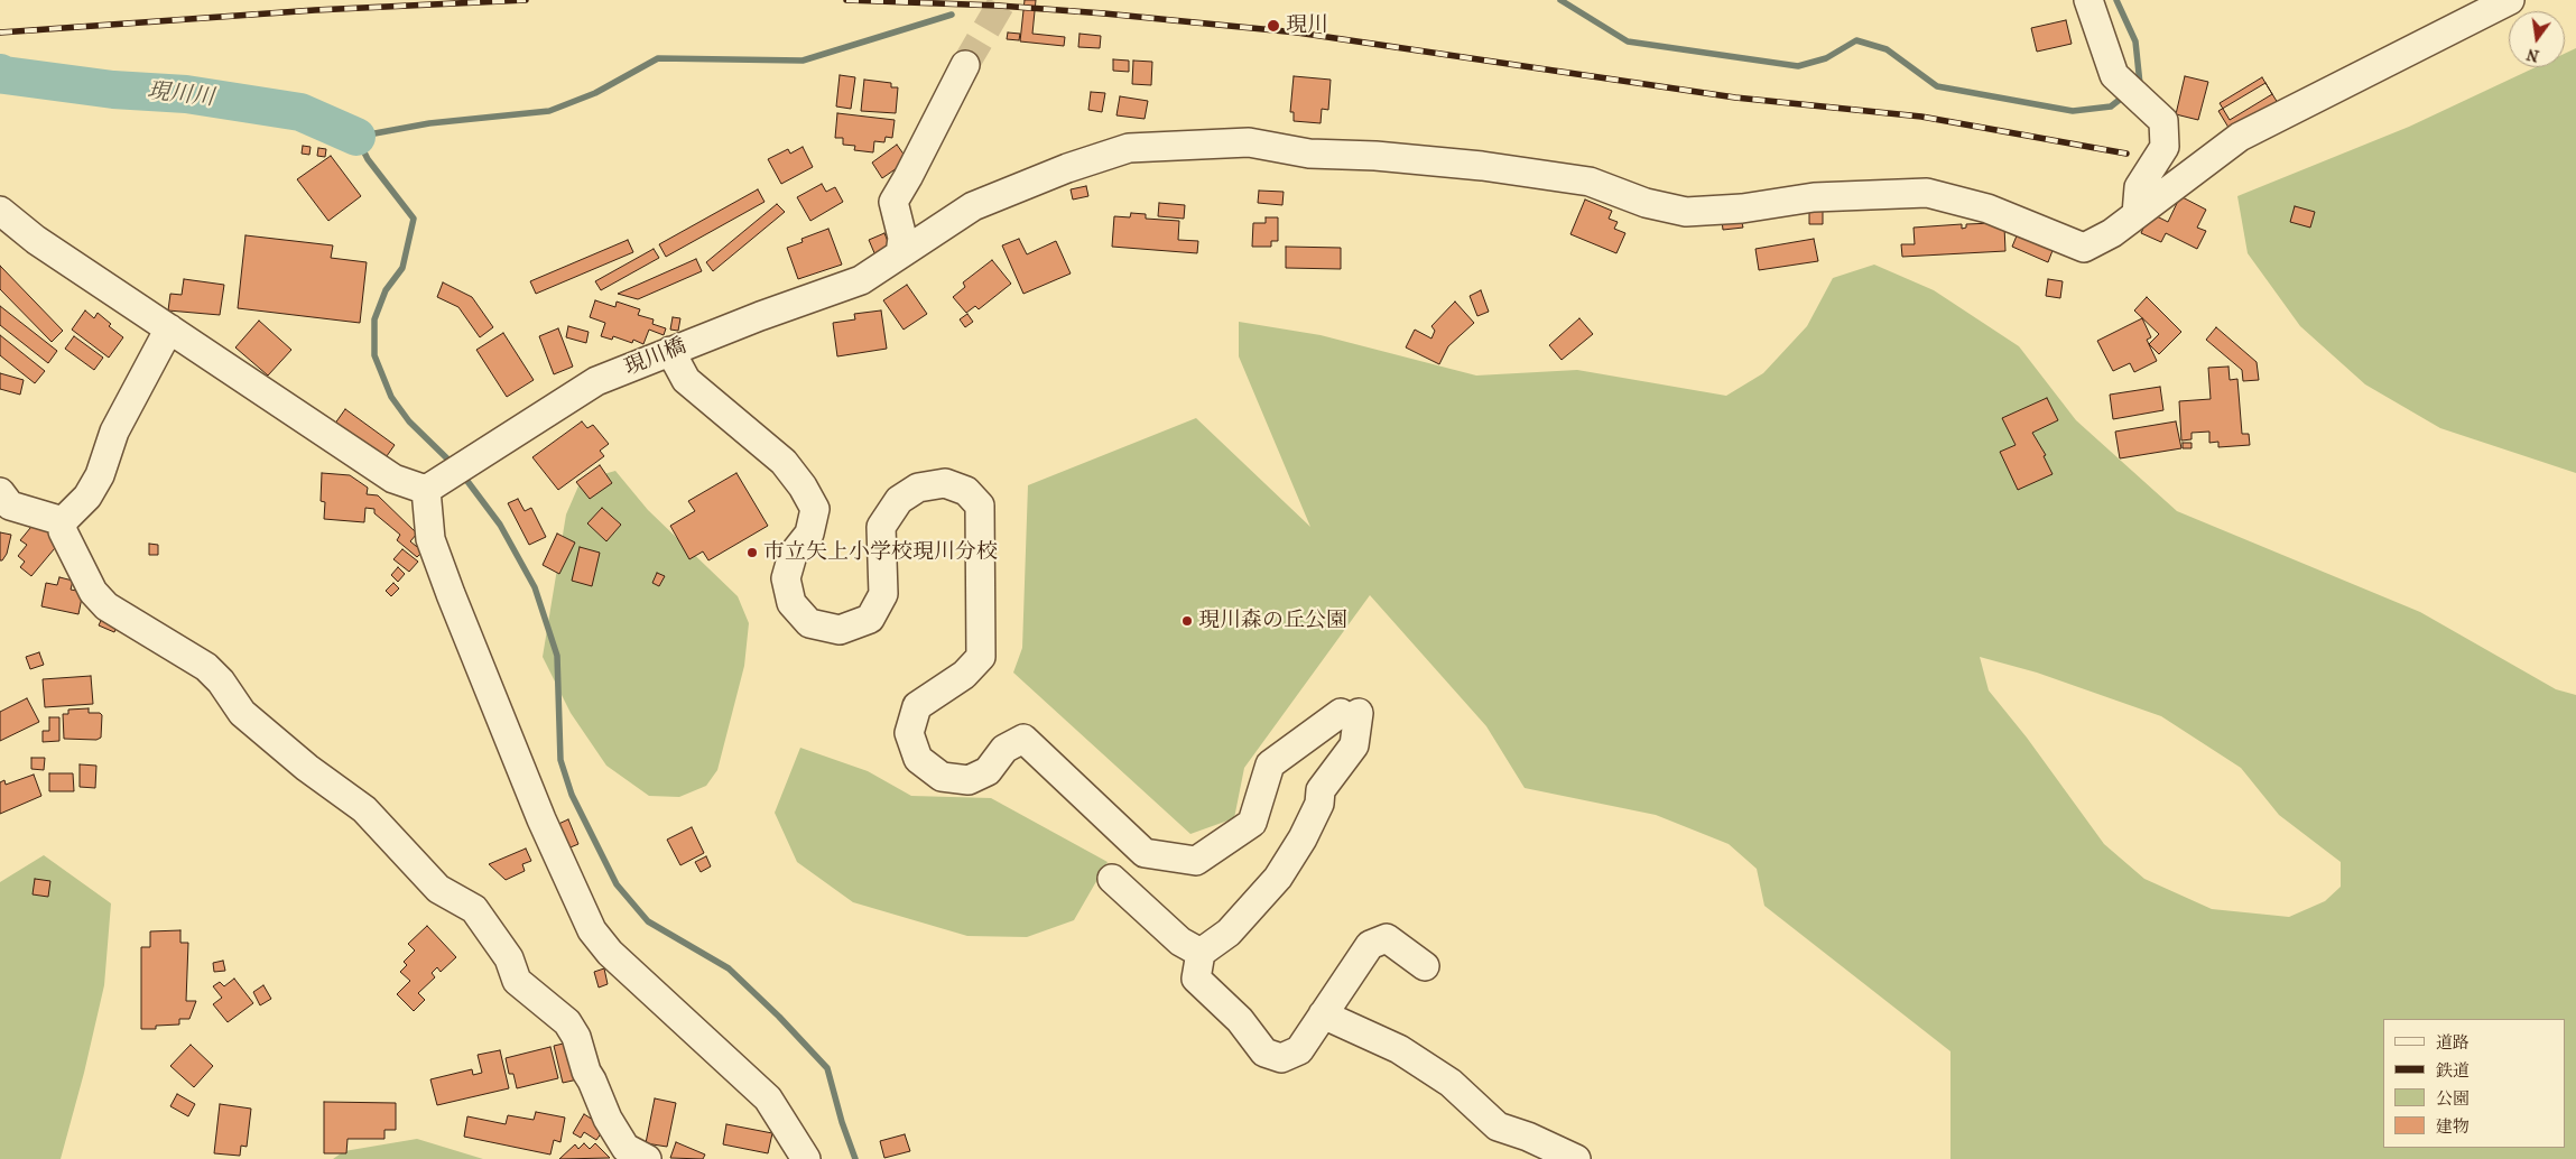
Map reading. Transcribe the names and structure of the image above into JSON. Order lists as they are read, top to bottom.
{
  "streets": {
    "street": ["現川橋"]
  },
  "water": ["現川川"],
  "places": ["現川", "市立矢上小学校現川分校", "現川森の丘公園"],
  "legend": [
    "道路",
    "鉄道",
    "公園",
    "建物"
  ],
  "north": "bottom"
}
